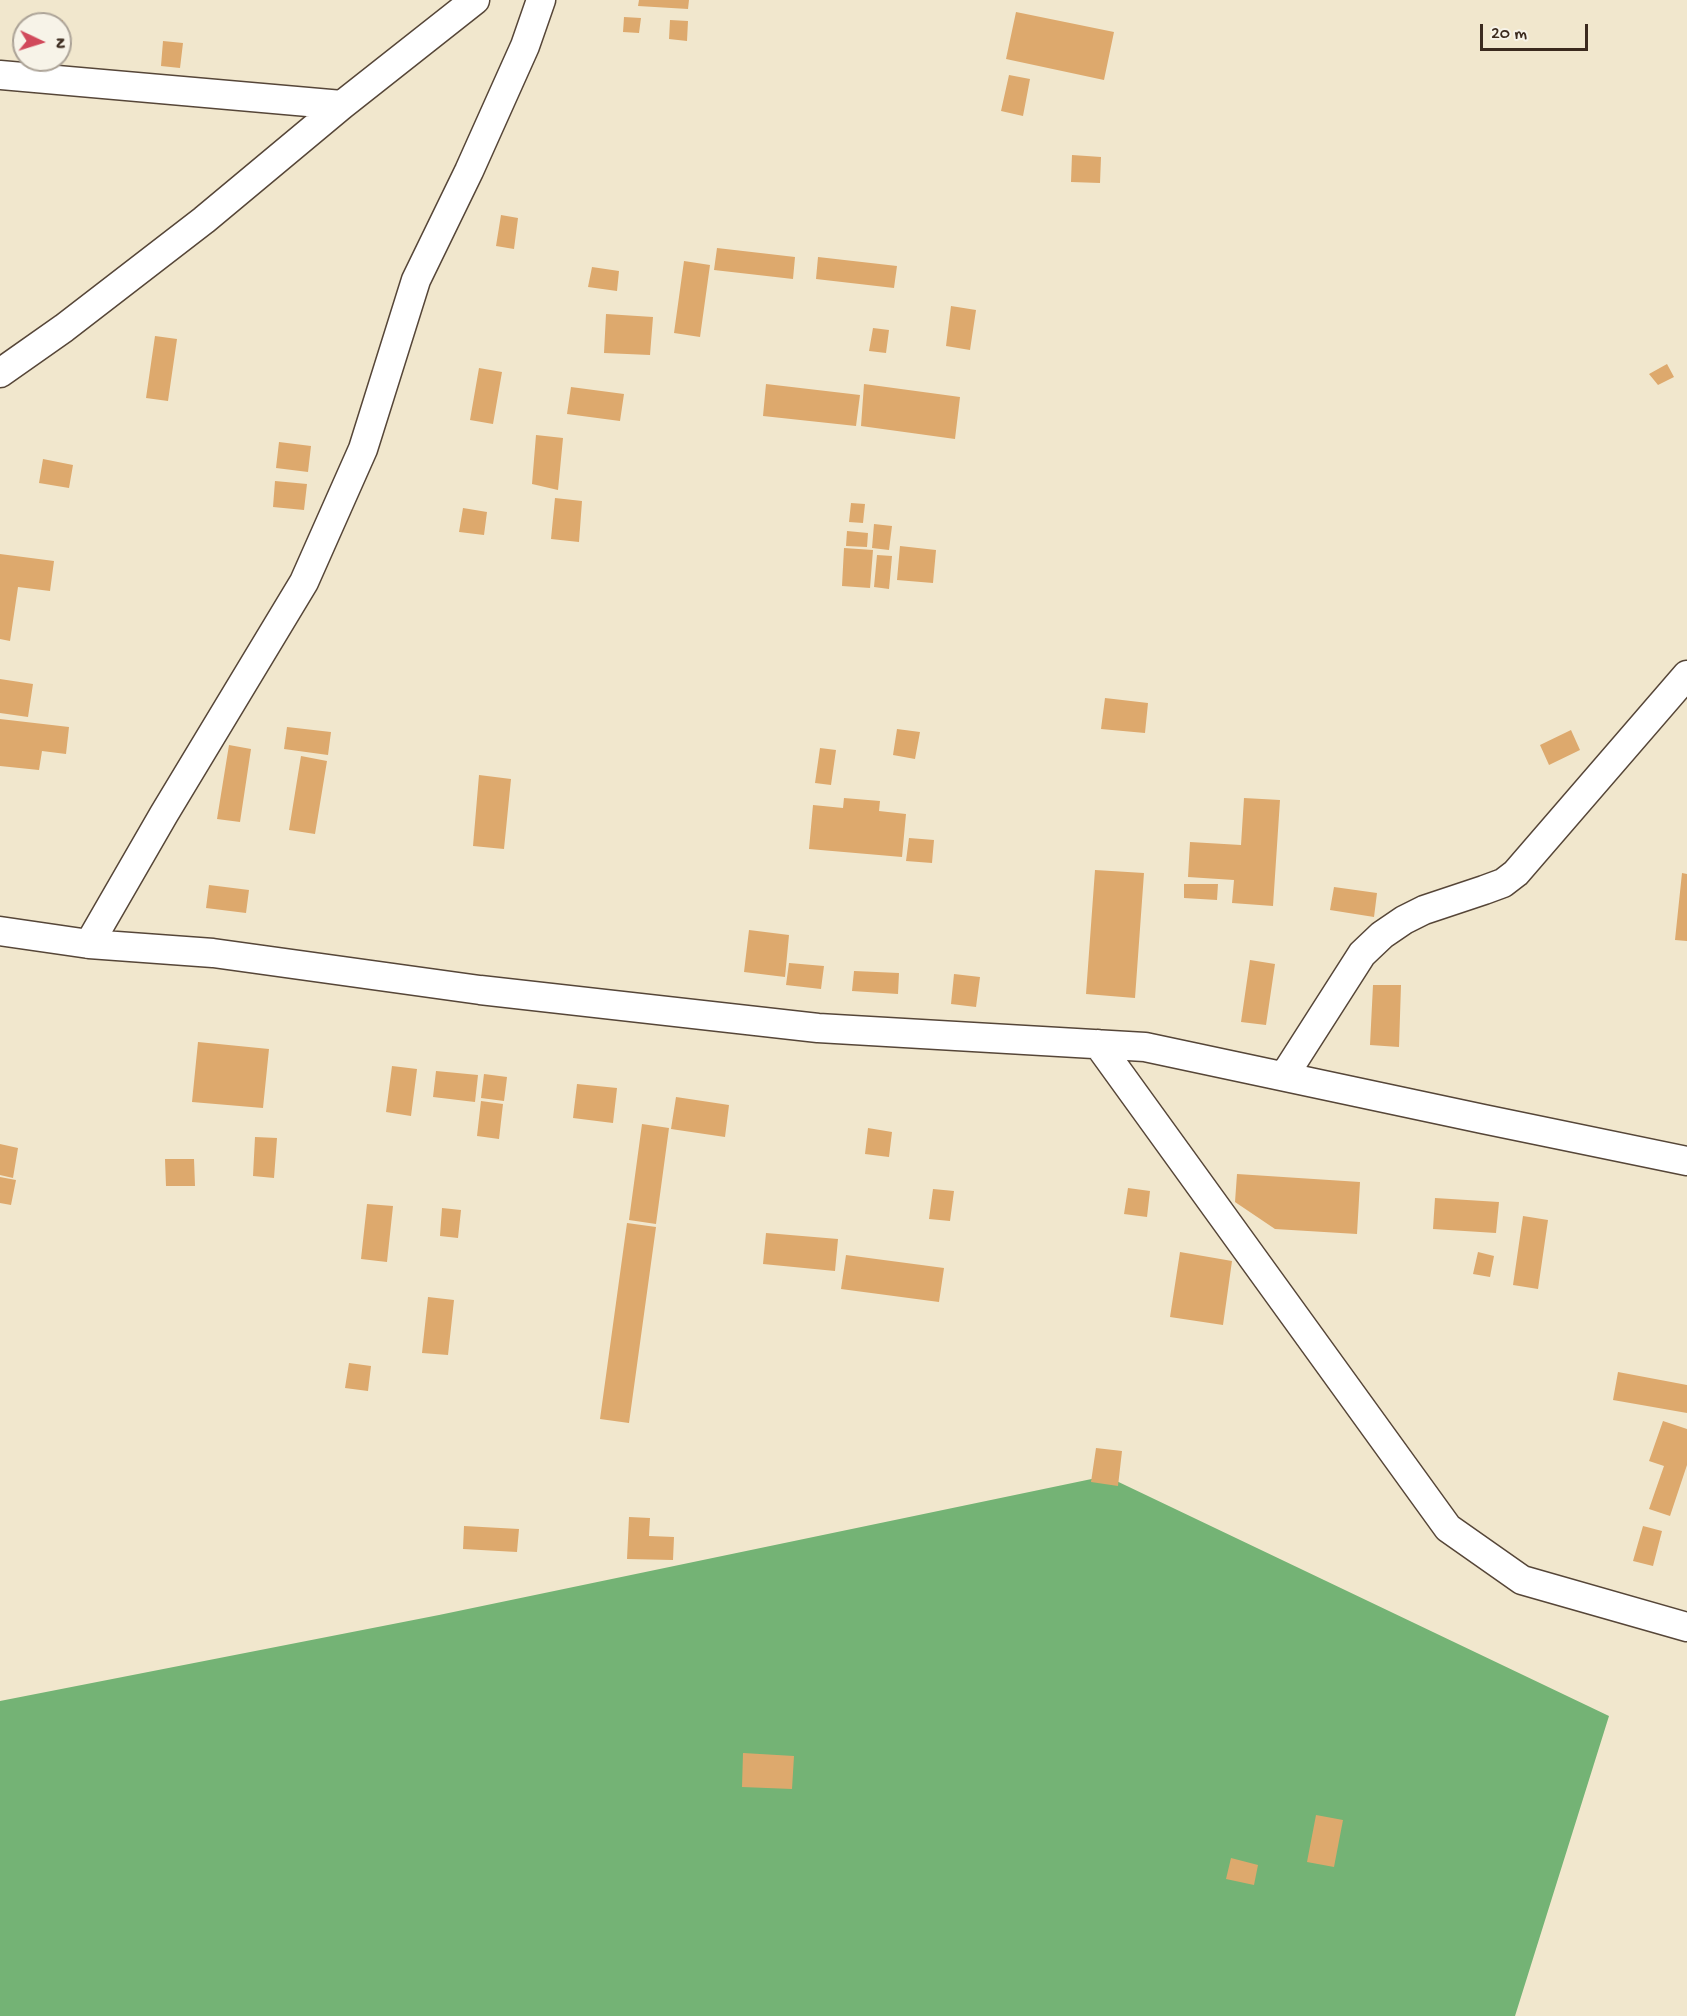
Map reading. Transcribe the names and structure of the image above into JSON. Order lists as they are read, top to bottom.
{
  "scale_bar": "20 m",
  "north": "right"
}
